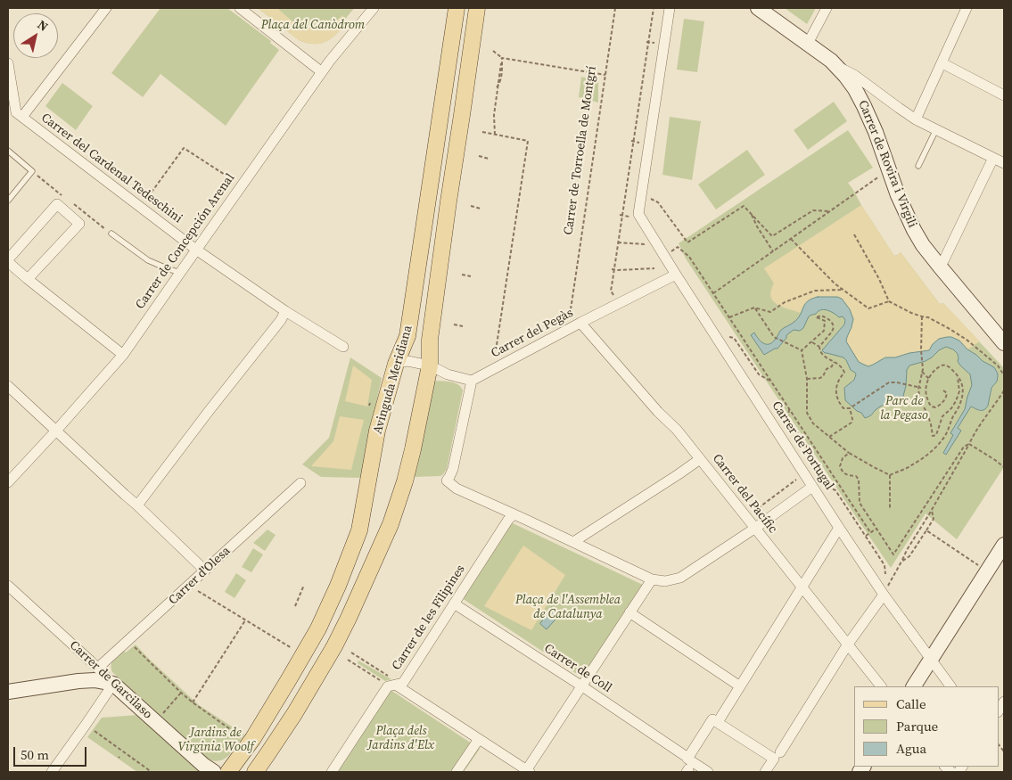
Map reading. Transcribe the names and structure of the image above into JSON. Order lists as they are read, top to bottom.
{
  "streets": {
    "main road": ["Carrer de Rovira i Virgili", "Avinguda Meridiana", "Carrer de Garcilaso"],
    "street": [
      "Carrer del Cardenal Tedeschini",
      "Carrer de Concepción Arenal",
      "Carrer del Pegàs",
      "Carrer de Portugal",
      "Carrer del Pacífic",
      "Carrer d'Olesa",
      "Carrer de les Filipines",
      "Carrer de Coll"
    ],
    "path": ["Carrer de Torroella de Montgrí"]
  },
  "crossings": [
    ["Carrer de Torroella de Montgrí", "Carrer del Pegàs"],
    ["Carrer de Torroella de Montgrí", "Carrer del Pacífic"],
    ["Carrer del Cardenal Tedeschini", "Carrer de Concepción Arenal"],
    ["Carrer del Pegàs", "Carrer de Portugal"],
    ["Carrer del Pegàs", "Carrer del Pacífic"],
    ["Carrer d'Olesa", "Carrer de Garcilaso"],
    ["Carrer de les Filipines", "Carrer de Coll"]
  ],
  "parks": [
    "Plaça del Canòdrom",
    "Parc de la Pegaso",
    "Plaça de l'Assemblea de Catalunya",
    "Plaça dels Jardins d'Elx",
    "Jardins de Virginia Woolf"
  ],
  "legend": ["Calle", "Parque", "Agua"],
  "scale_bar": "50 m",
  "north": "top right"
}
